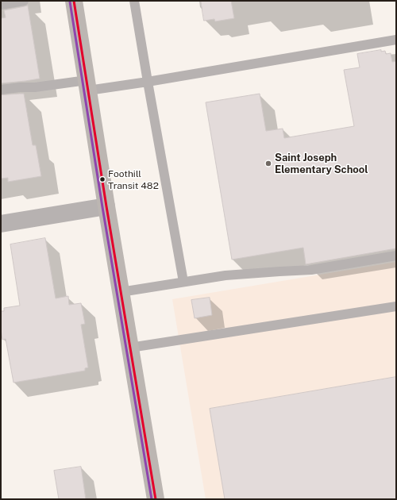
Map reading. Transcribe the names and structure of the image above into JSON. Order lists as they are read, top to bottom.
{
  "places": ["Saint Joseph Elementary School", "Foothill Transit 482"]
}
